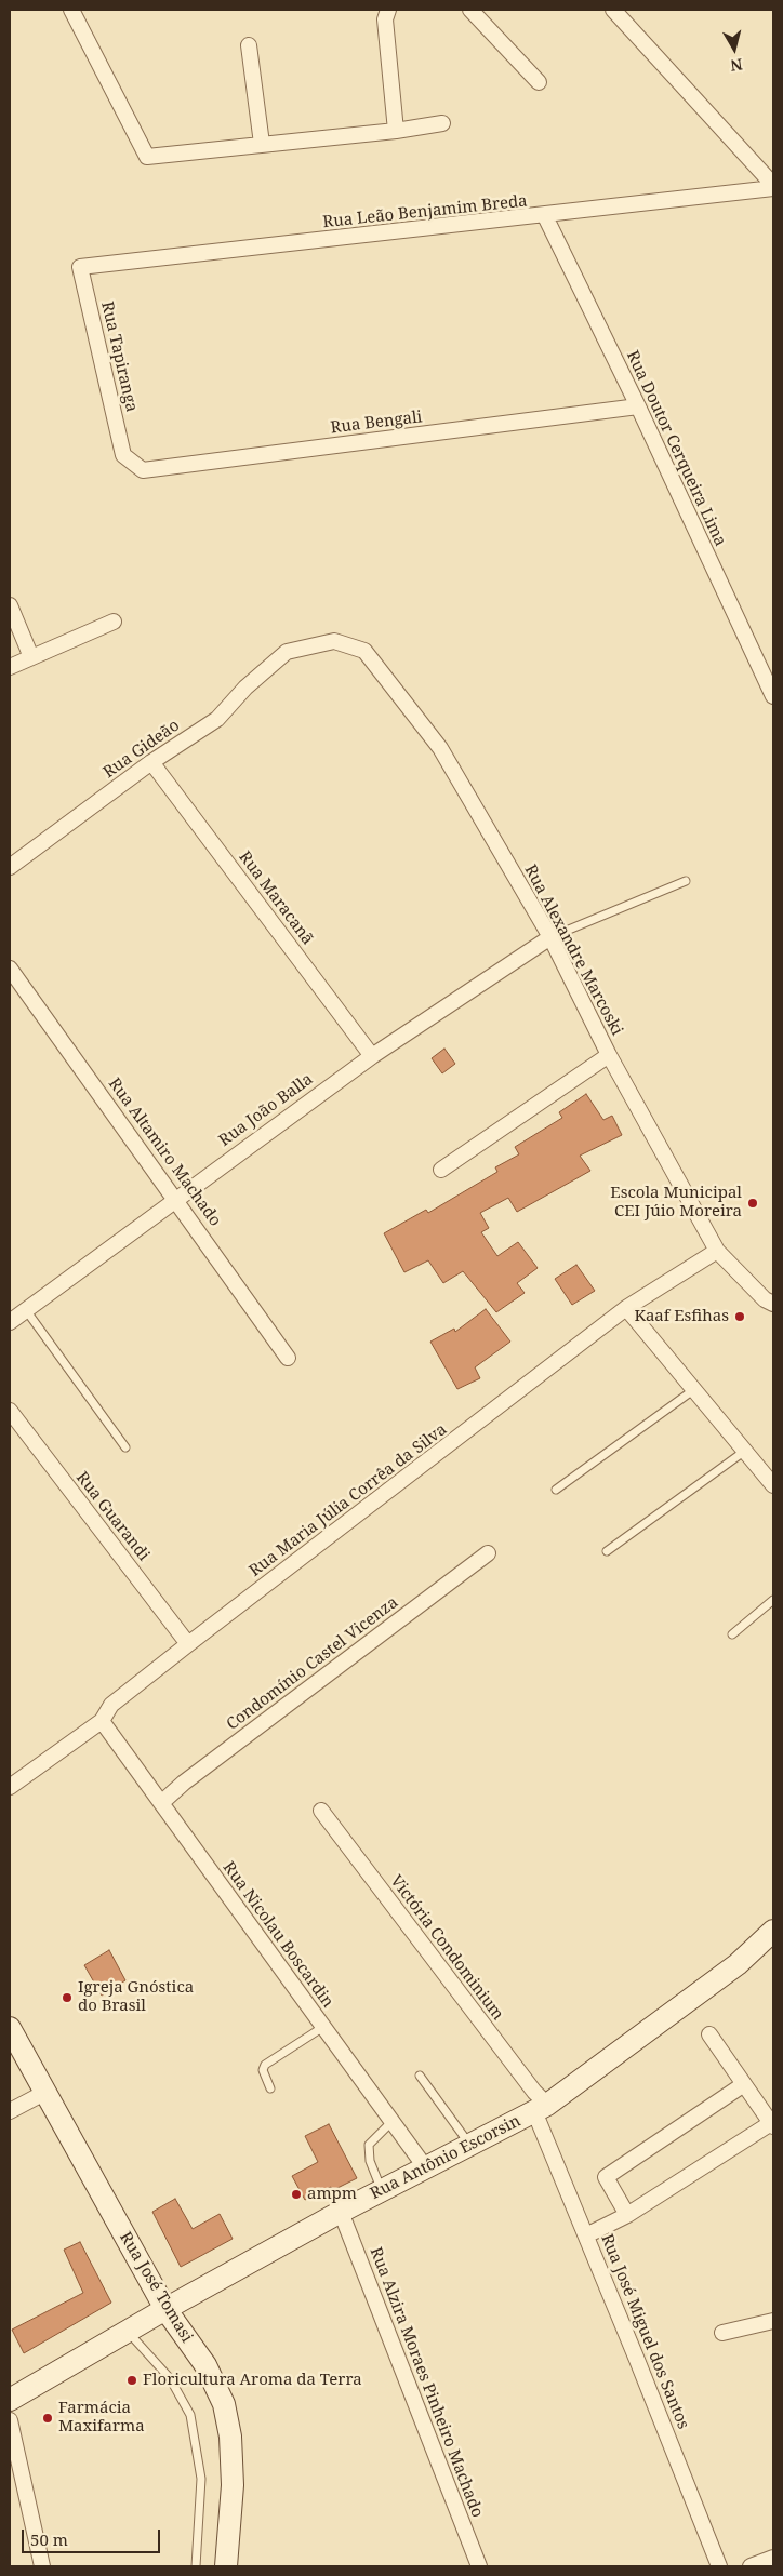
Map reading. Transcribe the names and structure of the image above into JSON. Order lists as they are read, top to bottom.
{
  "streets": {
    "main road": ["Rua Antônio Escorsin", "Rua José Tomasi"],
    "street": [
      "Rua Leão Benjamim Breda",
      "Rua Tapiranga",
      "Rua Bengali",
      "Rua Doutor Cerqueira Lima",
      "Rua Gideão",
      "Rua Maracanã",
      "Rua Alexandre Marcoski",
      "Rua João Balla",
      "Rua Altamiro Machado",
      "Rua Maria Júlia Corrêa da Silva",
      "Rua Guarandi",
      "Condomínio Castel Vicenza",
      "Rua Nicolau Boscardin",
      "Victória Condominium",
      "Rua José Miguel dos Santos",
      "Rua Alzira Moraes Pinheiro Machado"
    ]
  },
  "crossings": [
    ["Rua Leão Benjamim Breda", "Rua Tapiranga"],
    ["Rua Leão Benjamim Breda", "Rua Doutor Cerqueira Lima"],
    ["Rua Tapiranga", "Rua Bengali"],
    ["Rua Bengali", "Rua Doutor Cerqueira Lima"],
    ["Rua Gideão", "Rua Maracanã"],
    ["Rua Gideão", "Rua Alexandre Marcoski"],
    ["Rua Maracanã", "Rua João Balla"],
    ["Rua Alexandre Marcoski", "Rua João Balla"],
    ["Rua Alexandre Marcoski", "Rua Maria Júlia Corrêa da Silva"],
    ["Rua João Balla", "Rua Altamiro Machado"],
    ["Rua Maria Júlia Corrêa da Silva", "Rua Guarandi"],
    ["Rua Maria Júlia Corrêa da Silva", "Rua Nicolau Boscardin"],
    ["Condomínio Castel Vicenza", "Rua Nicolau Boscardin"],
    ["Rua Nicolau Boscardin", "Rua Antônio Escorsin"],
    ["Victória Condominium", "Rua Antônio Escorsin"],
    ["Victória Condominium", "Rua José Miguel dos Santos"],
    ["Rua Antônio Escorsin", "Rua José Tomasi"],
    ["Rua Antônio Escorsin", "Rua José Miguel dos Santos"],
    ["Rua Antônio Escorsin", "Rua Alzira Moraes Pinheiro Machado"]
  ],
  "places": [
    "Escola Municipal CEI Júio Moreira",
    "Kaaf Esfihas",
    "Igreja Gnóstica do Brasil",
    "ampm",
    "Floricultura Aroma da Terra",
    "Farmácia Maxifarma"
  ],
  "scale_bar": "50 m",
  "north": "bottom"
}
